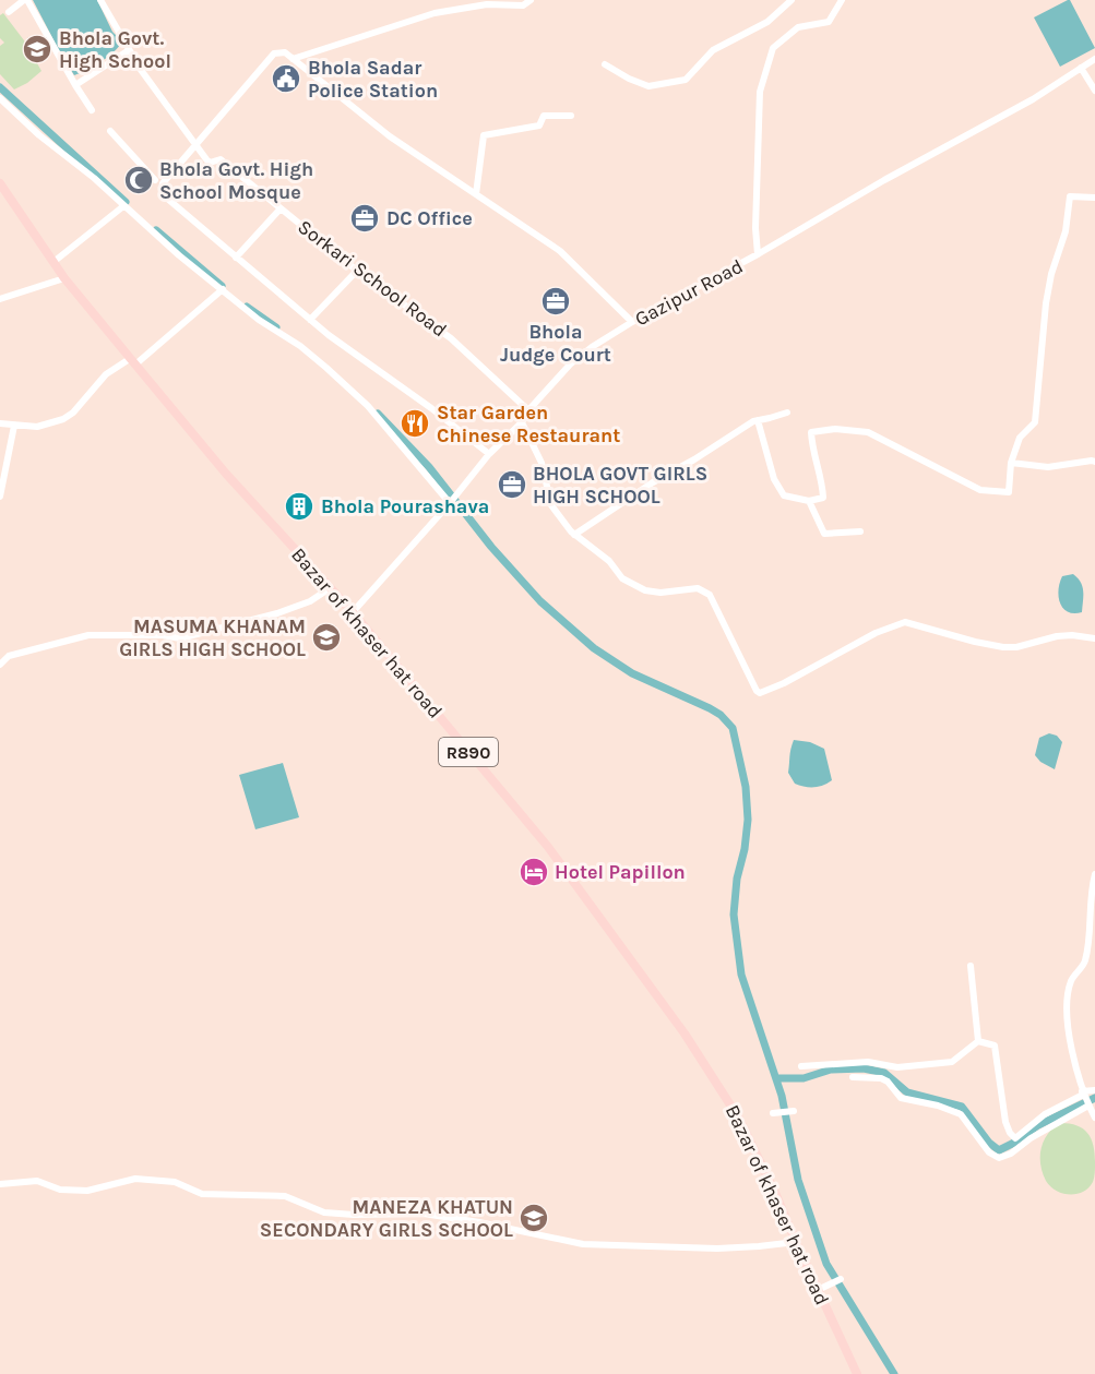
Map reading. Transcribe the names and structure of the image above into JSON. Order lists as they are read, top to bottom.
{
  "streets": {
    "main road": ["Bazar of khaser hat road", "R890"],
    "street": ["Sorkari School Road", "Gazipur Road"]
  },
  "crossings": [
    ["Sorkari School Road", "Gazipur Road"],
    ["Gazipur Road", "Bazar of khaser hat road"]
  ],
  "places": {
    "school or university": ["Bhola Govt. High School", "MASUMA KHANAM GIRLS HIGH SCHOOL", "MANEZA KHATUN SECONDARY GIRLS SCHOOL"],
    "public building": ["Bhola Sadar Police Station"],
    "mosque": ["Bhola Govt. High School Mosque"],
    "office": ["DC Office", "Bhola Judge Court", "BHOLA GOVT GIRLS HIGH SCHOOL"],
    "restaurant": ["Star Garden Chinese Restaurant"],
    "building": ["Bhola Pourashava"],
    "hotel": ["Hotel Papillon"]
  }
}
